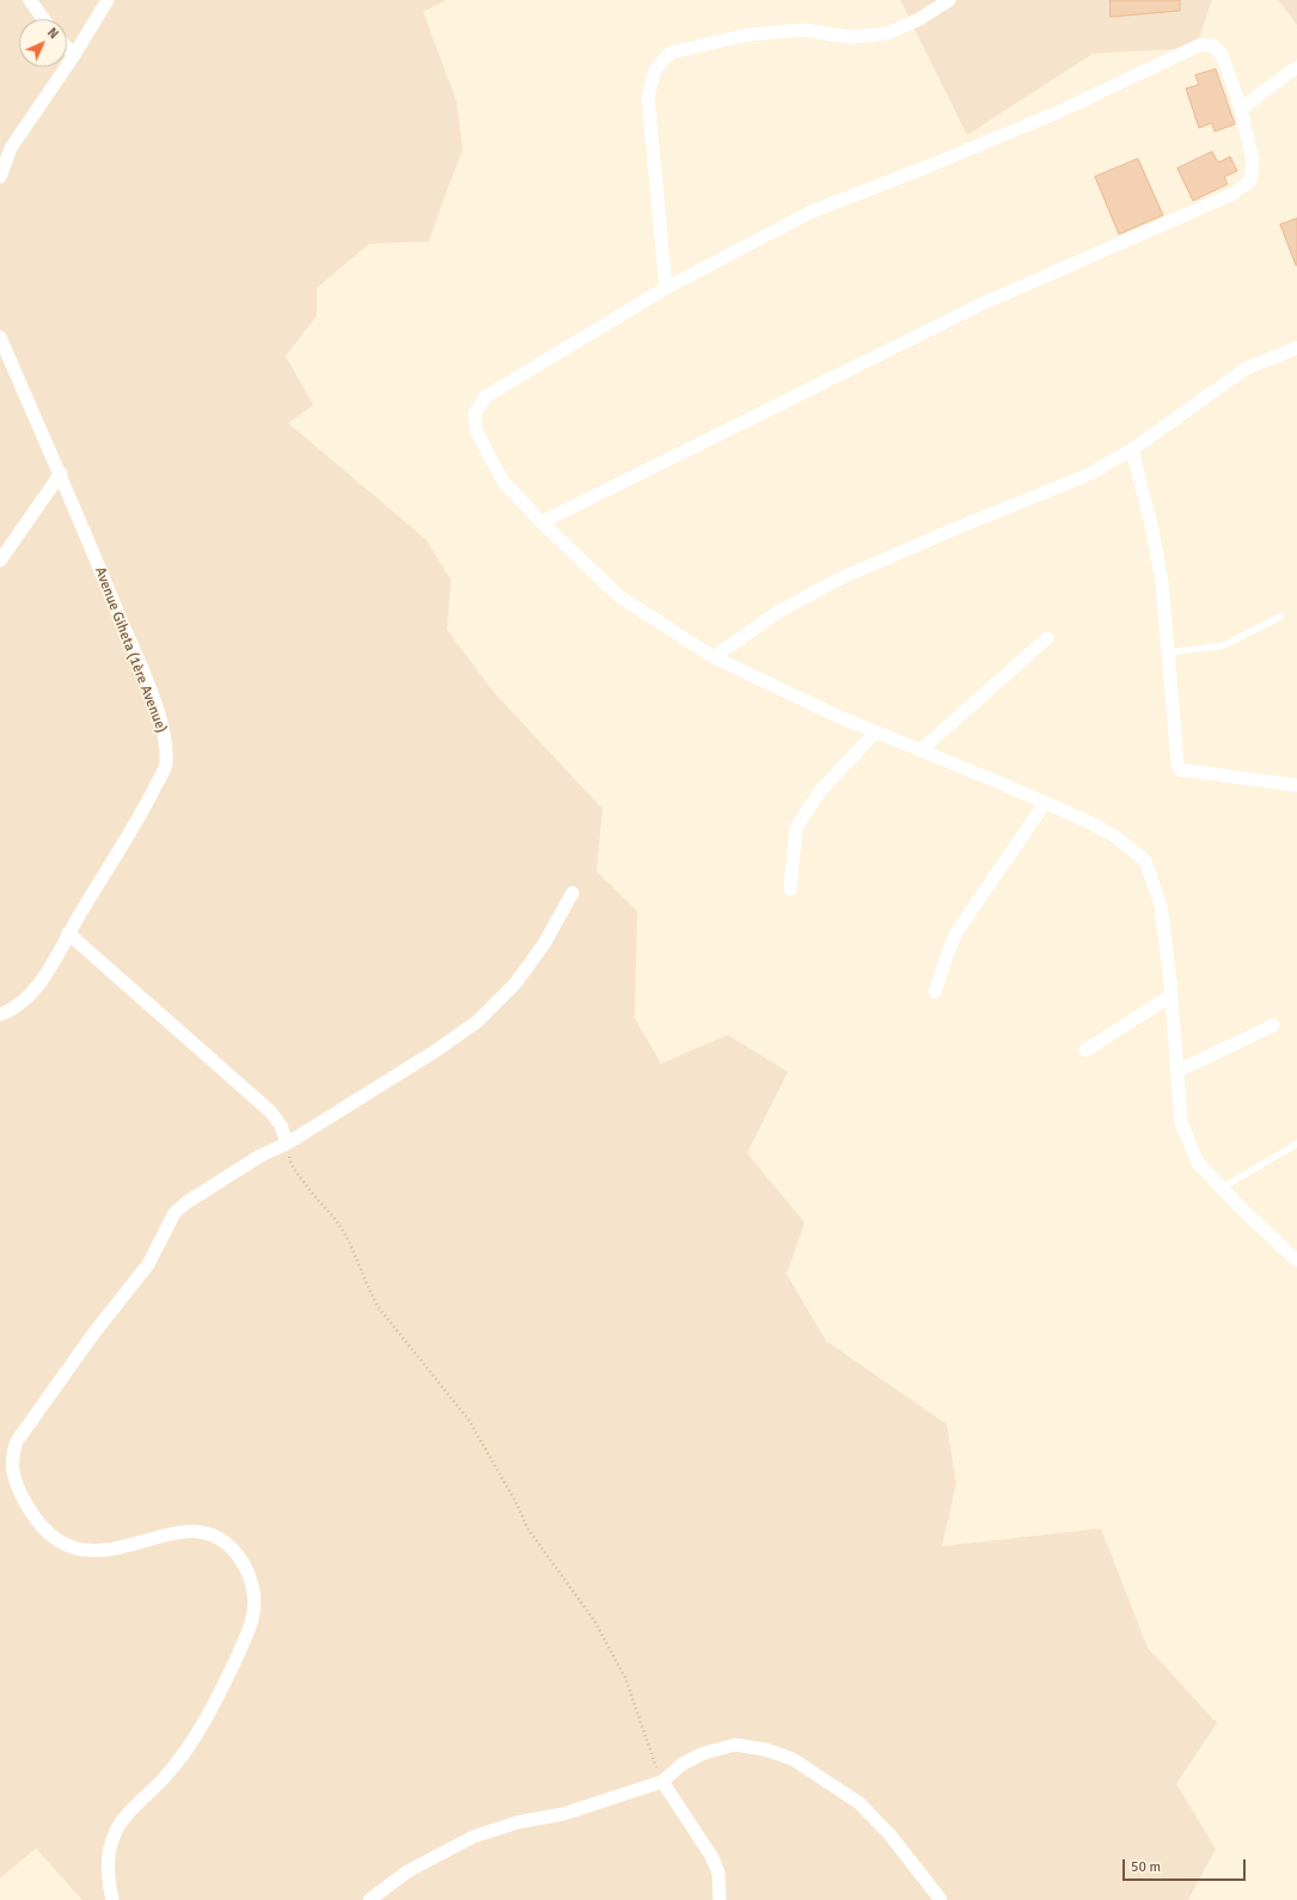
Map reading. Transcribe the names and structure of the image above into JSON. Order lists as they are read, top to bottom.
{
  "streets": {
    "street": ["Avenue Giheta (1ère Avenue)"]
  },
  "scale_bar": "50 m",
  "north": "top right"
}
